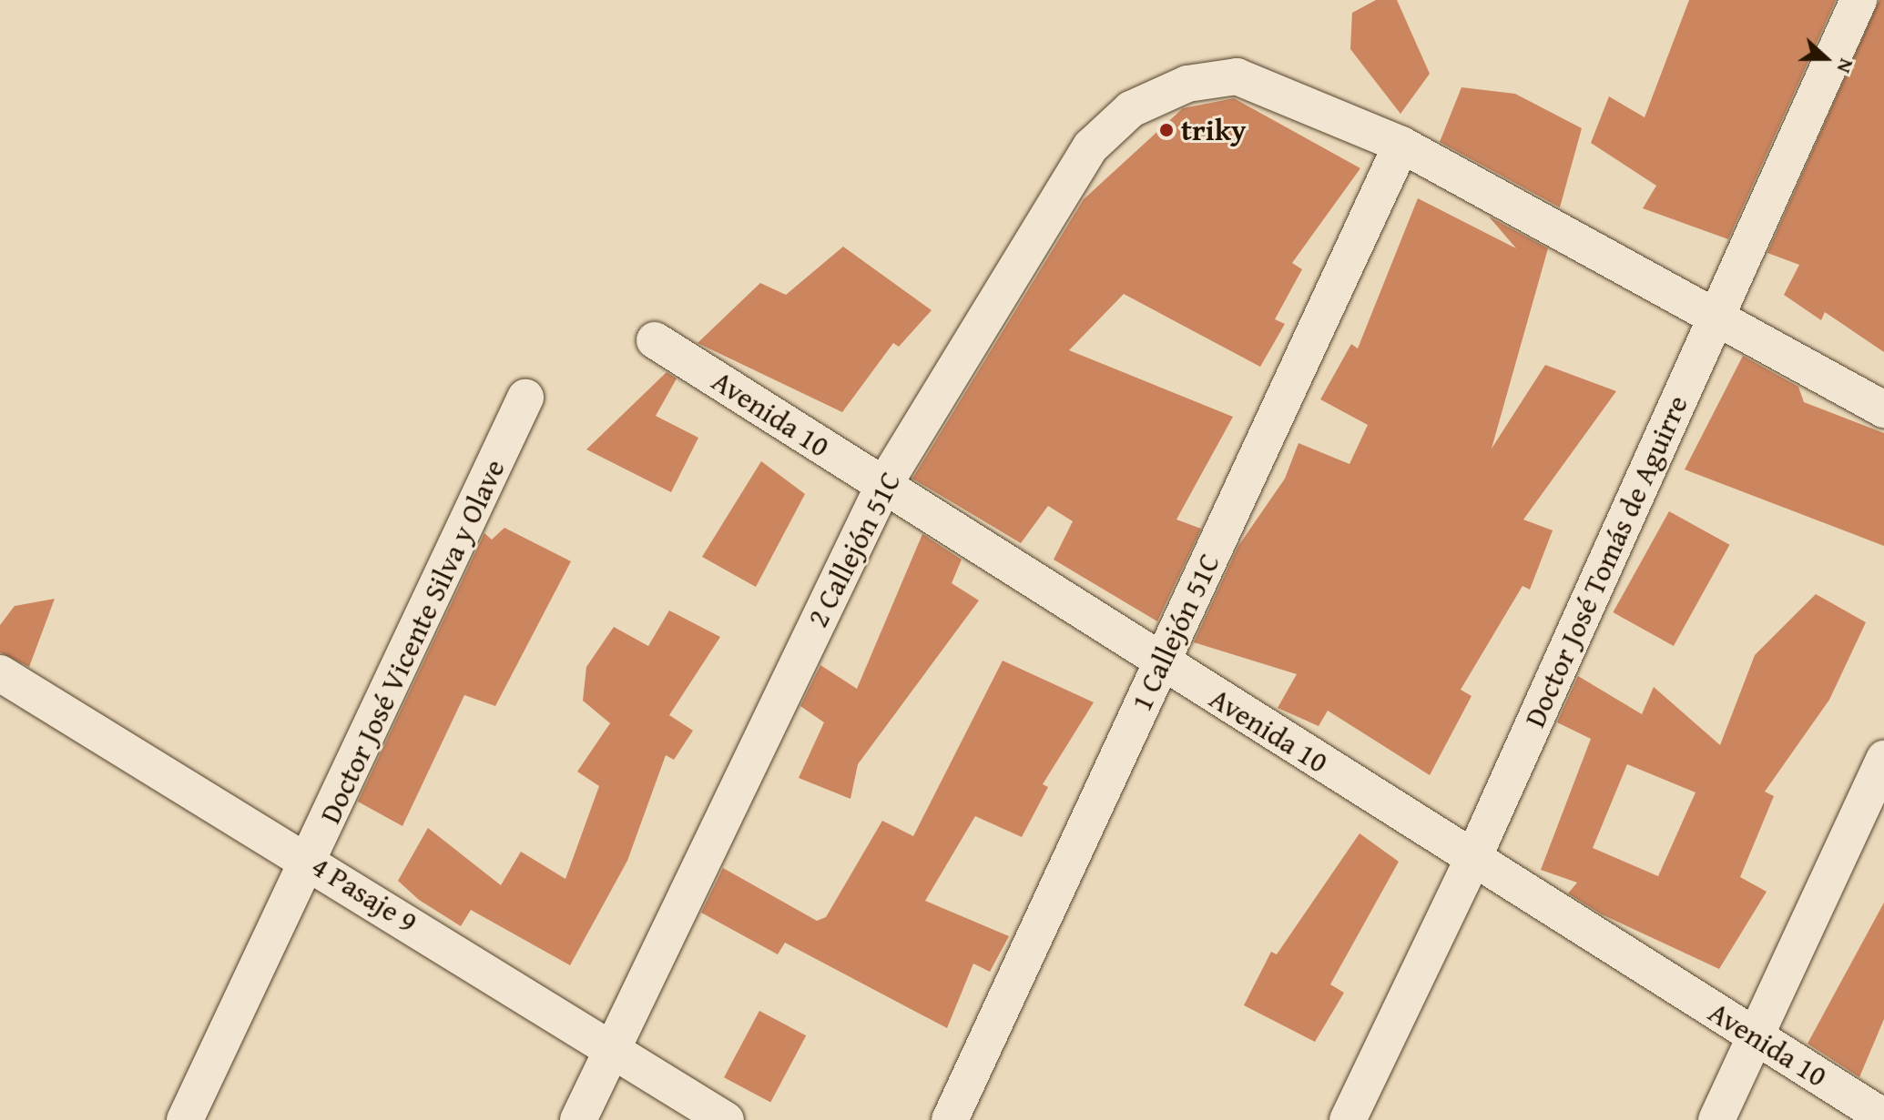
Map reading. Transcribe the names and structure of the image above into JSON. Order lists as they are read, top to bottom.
{
  "streets": {
    "street": [
      "Avenida 10",
      "2 Callejón 51C",
      "Doctor José Tomás de Aguirre",
      "1 Callejón 51C",
      "Doctor José Vicente Silva y Olave",
      "4 Pasaje 9"
    ]
  },
  "crossings": [
    ["Avenida 10", "2 Callejón 51C"],
    ["Avenida 10", "Doctor José Tomás de Aguirre"],
    ["Avenida 10", "1 Callejón 51C"],
    ["2 Callejón 51C", "1 Callejón 51C"],
    ["2 Callejón 51C", "4 Pasaje 9"],
    ["Doctor José Vicente Silva y Olave", "4 Pasaje 9"]
  ],
  "places": ["triky"],
  "north": "right"
}
